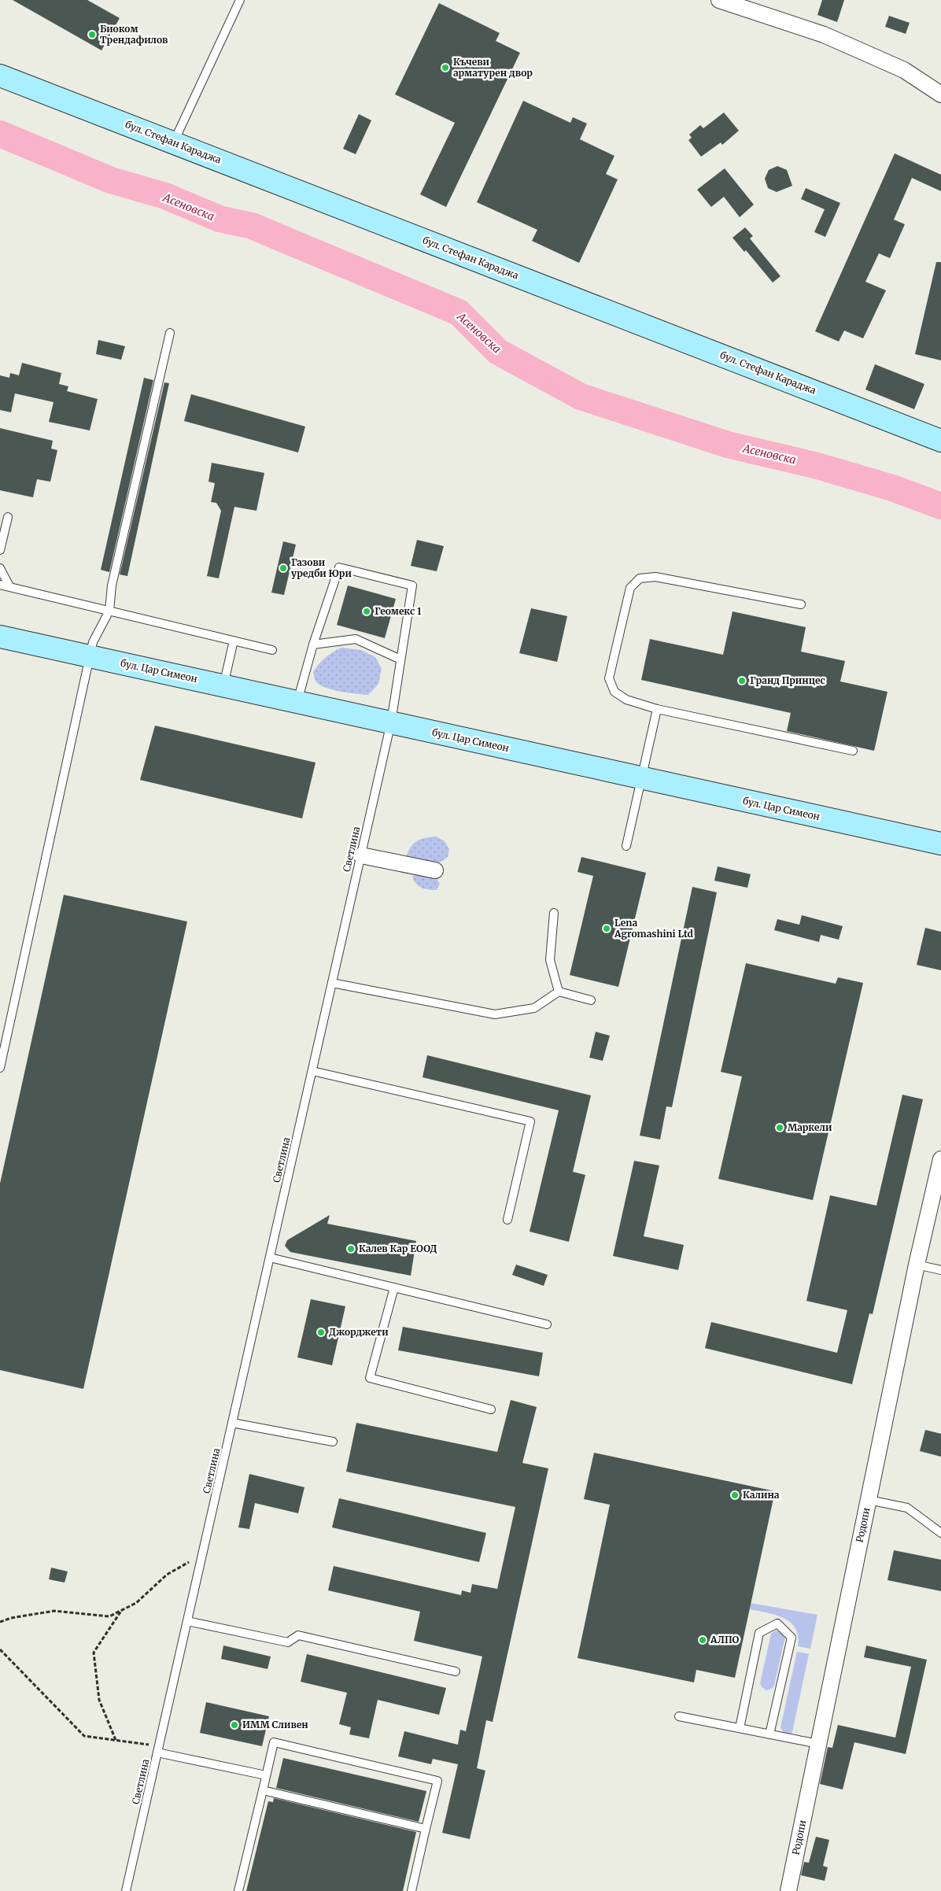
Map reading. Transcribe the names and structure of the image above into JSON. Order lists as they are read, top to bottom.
{
  "streets": {
    "main road": ["бул. Стефан Караджа", "бул. Цар Симеон"],
    "street": ["Родопи"],
    "lane": ["Светлина"]
  },
  "crossings": [
    ["бул. Цар Симеон", "Светлина"]
  ],
  "water": ["Асеновска"],
  "places": [
    "Биоком Трендафилов",
    "Къчеви арматурен двор",
    "Газови уредби Юри",
    "Геомекс 1",
    "Гранд Принцес",
    "Lena Agromashini Ltd",
    "Маркели",
    "Калев Кар ЕООД",
    "Джорджети",
    "Калина",
    "АЛПО",
    "ИММ Сливен"
  ]
}
